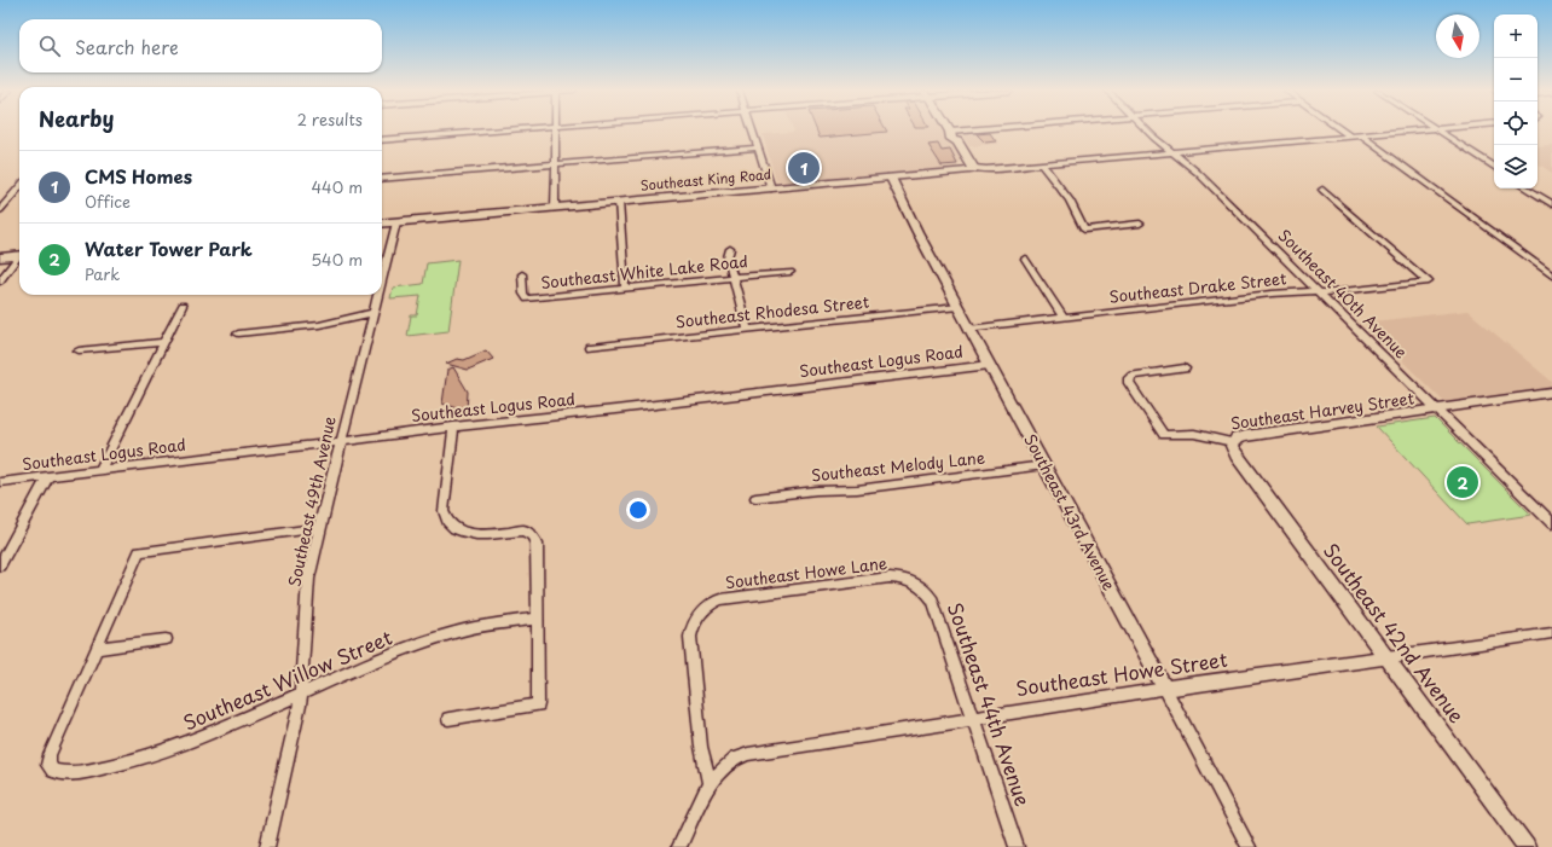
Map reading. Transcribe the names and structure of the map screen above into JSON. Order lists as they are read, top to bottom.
{
  "streets": {
    "main road": ["Southeast King Road"],
    "street": [
      "Southeast White Lake Road",
      "Southeast Drake Street",
      "Southeast 40th Avenue",
      "Southeast Rhodesa Street",
      "Southeast Logus Road",
      "Southeast Harvey Street",
      "Southeast Melody Lane",
      "Southeast 49th Avenue",
      "Southeast 43rd Avenue",
      "Southeast Howe Lane",
      "Southeast 42nd Avenue",
      "Southeast Howe Street",
      "Southeast Willow Street",
      "Southeast 44th Avenue"
    ]
  },
  "crossings": [
    ["Southeast King Road", "Southeast 40th Avenue"],
    ["Southeast King Road", "Southeast 49th Avenue"],
    ["Southeast King Road", "Southeast 43rd Avenue"],
    ["Southeast Drake Street", "Southeast 40th Avenue"],
    ["Southeast Drake Street", "Southeast 43rd Avenue"],
    ["Southeast 40th Avenue", "Southeast Harvey Street"],
    ["Southeast Rhodesa Street", "Southeast 43rd Avenue"],
    ["Southeast Logus Road", "Southeast 49th Avenue"],
    ["Southeast Logus Road", "Southeast 43rd Avenue"],
    ["Southeast Harvey Street", "Southeast 42nd Avenue"],
    ["Southeast Melody Lane", "Southeast 43rd Avenue"],
    ["Southeast 49th Avenue", "Southeast Willow Street"],
    ["Southeast 43rd Avenue", "Southeast Howe Street"],
    ["Southeast Howe Lane", "Southeast Howe Street"],
    ["Southeast Howe Lane", "Southeast 44th Avenue"],
    ["Southeast 42nd Avenue", "Southeast Howe Street"],
    ["Southeast Howe Street", "Southeast 44th Avenue"]
  ],
  "north": "bottom",
  "page": {
    "map_buttons": ["+", "−"],
    "search": "Search here",
    "heading": ["Nearby", "2 results"],
    "pins": ["1", "2"],
    "list": [
      {
        "mark": "1",
        "name": "CMS Homes",
        "note": "Office",
        "value": "440 m"
      },
      {
        "mark": "2",
        "name": "Water Tower Park",
        "note": "Park",
        "value": "540 m"
      }
    ]
  }
}
